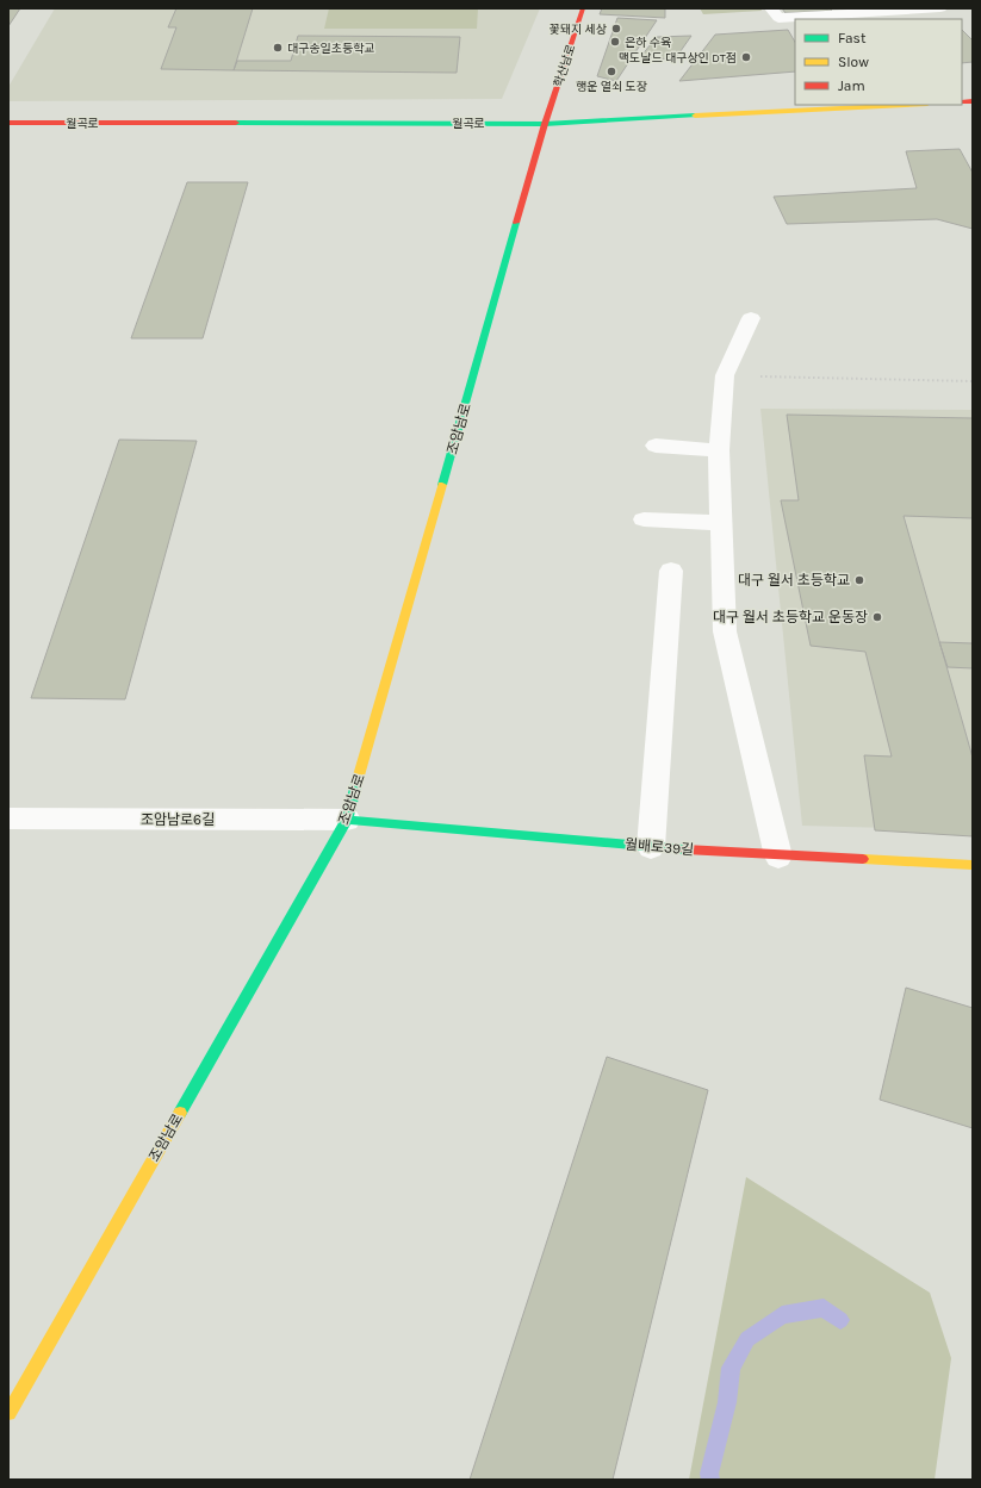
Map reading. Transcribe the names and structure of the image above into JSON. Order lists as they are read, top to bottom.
{
  "streets": {
    "main road": [
      "학산남로",
      "월곡로",
      "조암남로",
      "월배로39길"
    ],
    "street": ["조암남로6길"]
  },
  "crossings": [
    ["학산남로", "월곡로"],
    ["학산남로", "조암남로"],
    ["월곡로", "조암남로"],
    ["조암남로", "조암남로6길"],
    ["조암남로", "월배로39길"],
    ["조암남로6길", "월배로39길"]
  ],
  "places": [
    "꽃돼지 세상",
    "은하 수육",
    "대구송일초등학교",
    "맥도날드 대구상인 DT점",
    "행운 열쇠 도장",
    "대구 월서 초등학교",
    "대구 월서 초등학교 운동장"
  ],
  "legend": ["Fast", "Slow", "Jam"]
}
